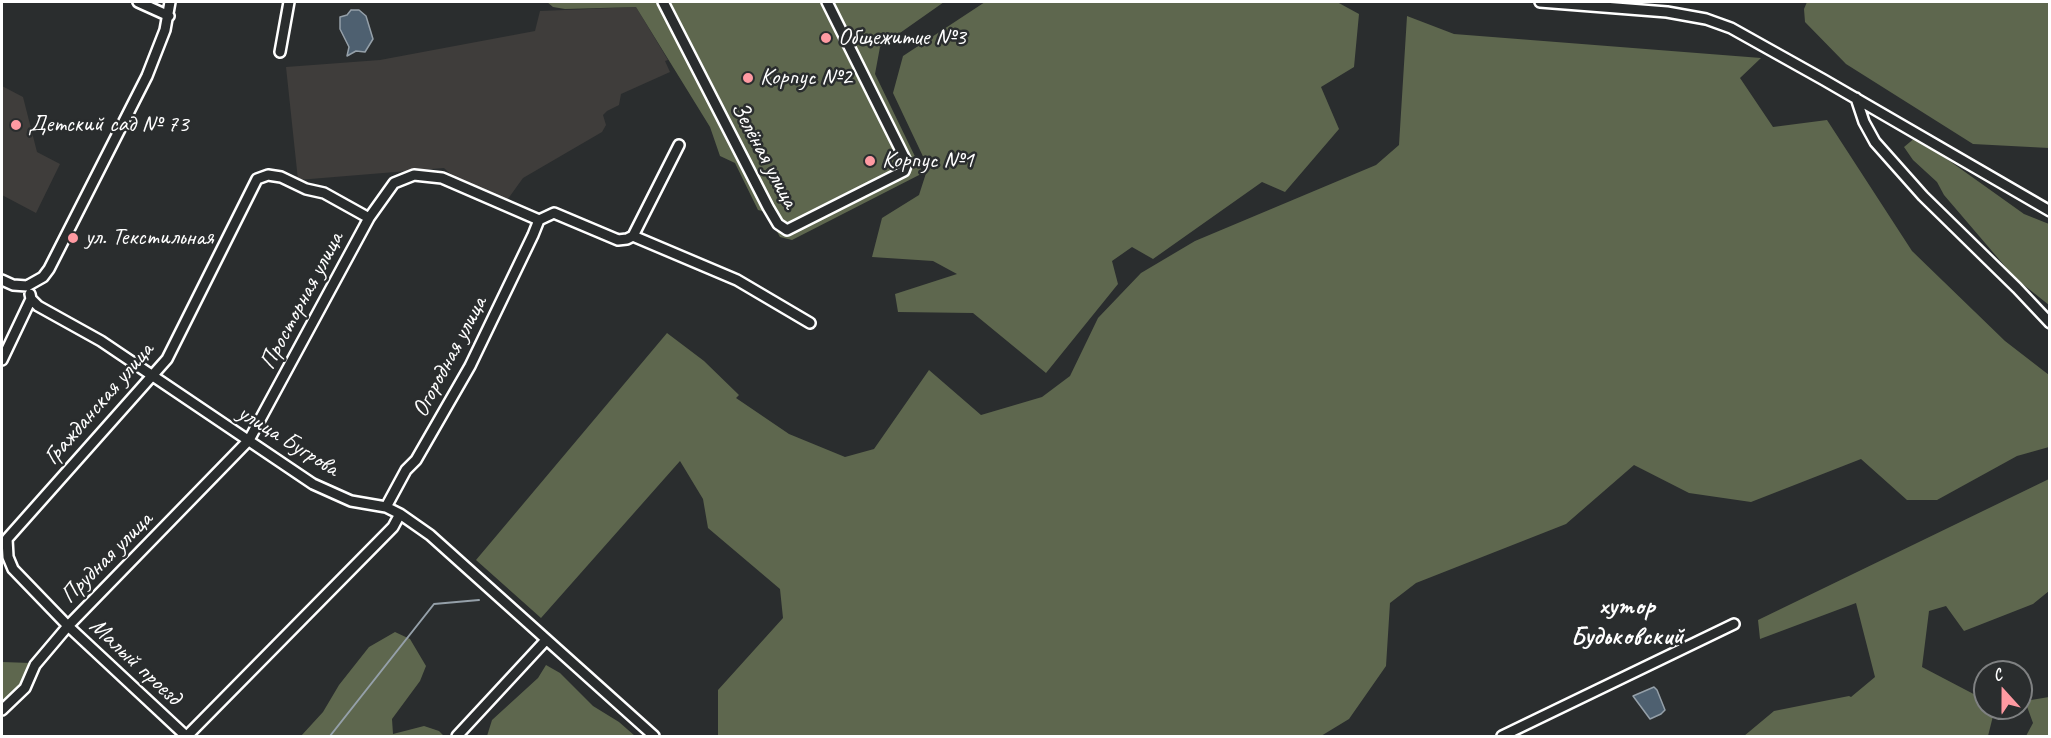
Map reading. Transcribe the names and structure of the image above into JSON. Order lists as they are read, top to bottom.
{
  "streets": {
    "street": [
      "Зелёная улица",
      "Просторная улица",
      "Огородная улица",
      "Гражданская улица",
      "улица Бугрова",
      "Прудная улица",
      "Малый проезд"
    ]
  },
  "crossings": [
    ["Просторная улица", "Огородная улица"],
    ["Просторная улица", "Гражданская улица"],
    ["Просторная улица", "улица Бугрова"],
    ["Просторная улица", "Прудная улица"],
    ["Огородная улица", "улица Бугрова"],
    ["Гражданская улица", "улица Бугрова"],
    ["Гражданская улица", "Малый проезд"],
    ["улица Бугрова", "Прудная улица"],
    ["Прудная улица", "Малый проезд"]
  ],
  "districts": ["хутор Будьковский"],
  "places": [
    "Общежитие №3",
    "Корпус №2",
    "Детский сад № 73",
    "Корпус №1",
    "ул. Текстильная"
  ],
  "north": "top"
}
